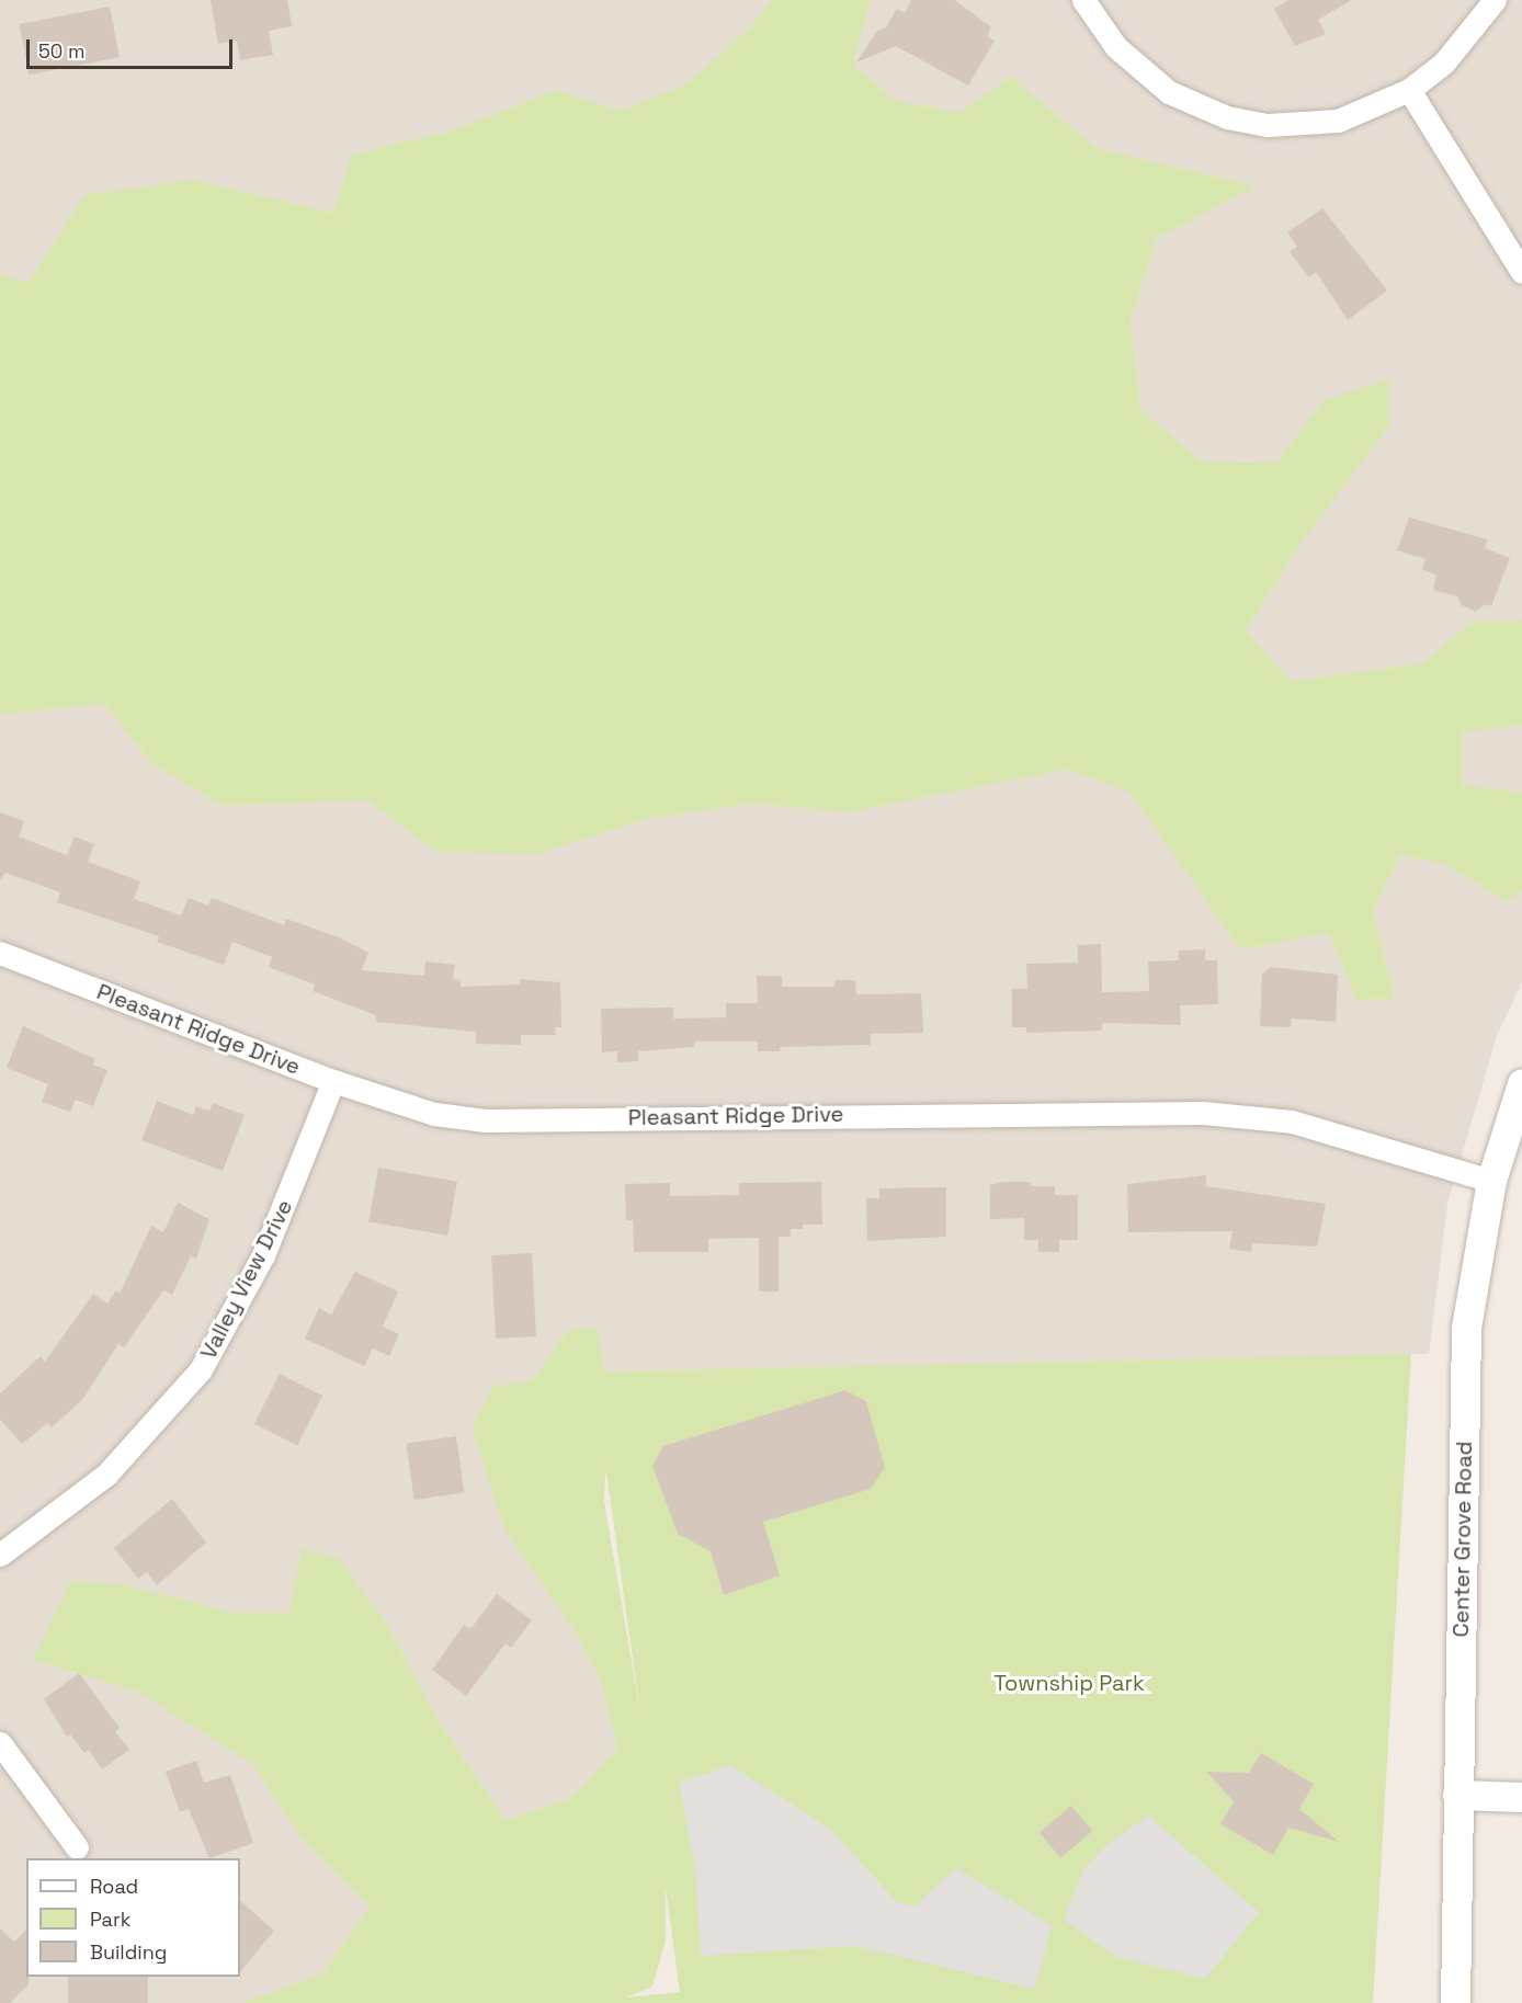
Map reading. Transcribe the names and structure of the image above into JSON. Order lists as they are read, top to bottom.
{
  "streets": {
    "street": ["Pleasant Ridge Drive", "Valley View Drive", "Center Grove Road"]
  },
  "crossings": [
    ["Pleasant Ridge Drive", "Valley View Drive"],
    ["Pleasant Ridge Drive", "Center Grove Road"]
  ],
  "parks": ["Township Park"],
  "legend": ["Road", "Park", "Building"],
  "scale_bar": "50 m"
}
